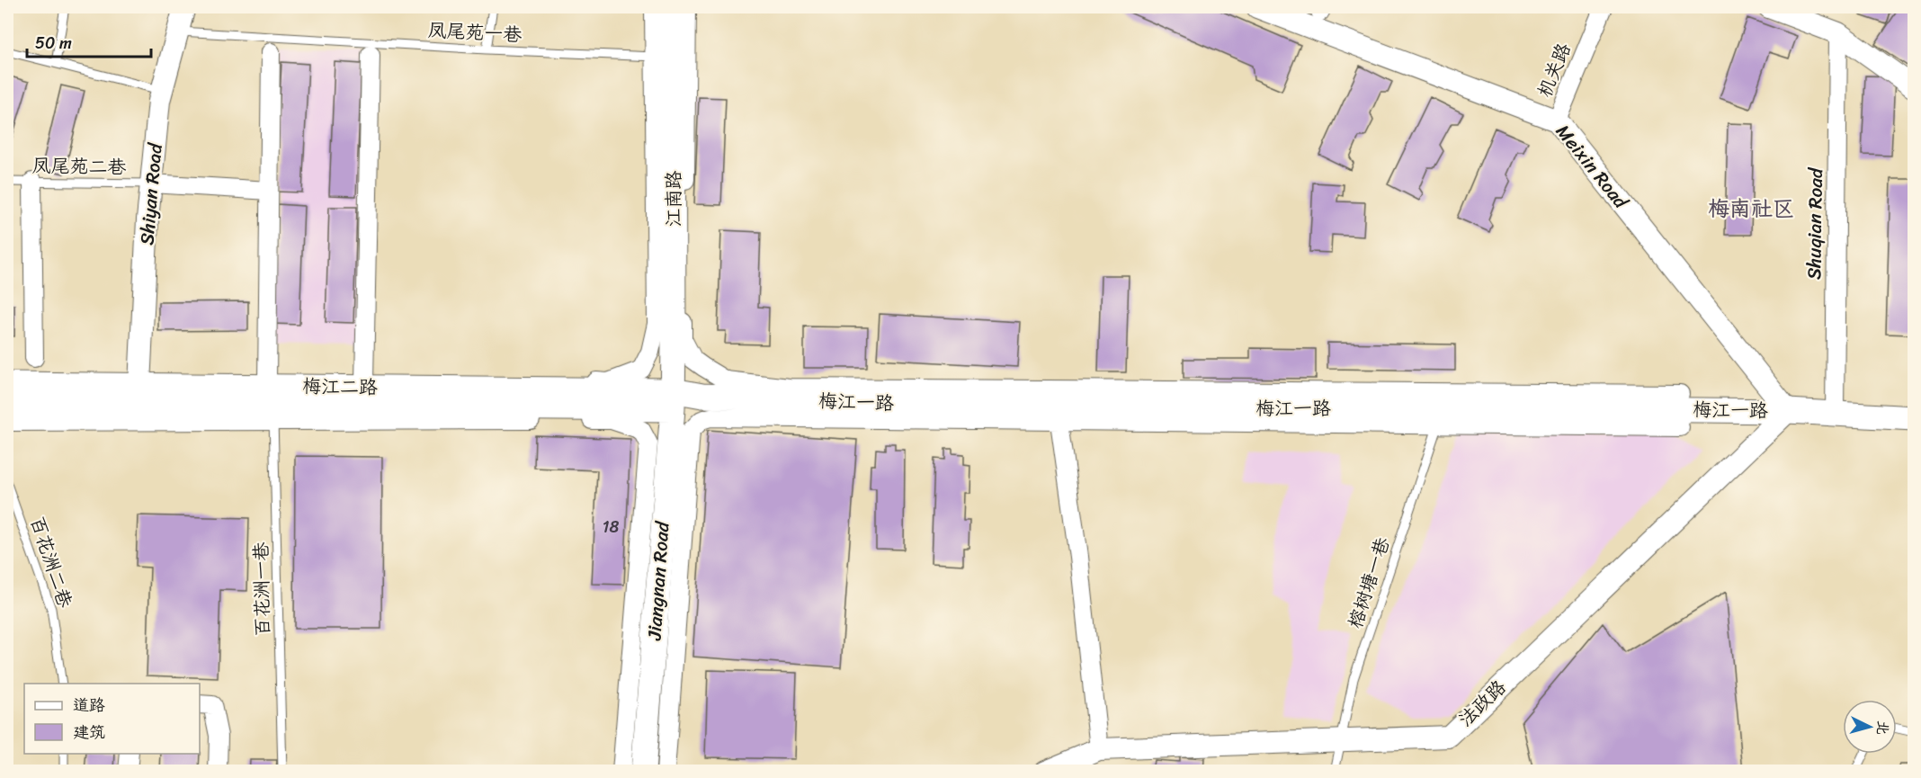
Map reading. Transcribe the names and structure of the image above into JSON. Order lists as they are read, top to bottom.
{
  "streets": {
    "main road": [
      "江南路",
      "梅江二路",
      "梅江一路",
      "Jiangnan Road"
    ],
    "street": [
      "机关路",
      "Meixin Road",
      "Shiyan Road",
      "Shuqian Road",
      "法政路"
    ],
    "lane": [
      "凤尾苑一巷",
      "凤尾苑二巷",
      "百花洲二巷",
      "榕树塘一巷",
      "百花洲一巷"
    ]
  },
  "crossings": [
    ["凤尾苑一巷", "Shiyan Road"],
    ["凤尾苑一巷", "江南路"],
    ["机关路", "Meixin Road"],
    ["凤尾苑二巷", "Shiyan Road"],
    ["Meixin Road", "梅江一路"],
    ["Meixin Road", "法政路"],
    ["Shiyan Road", "梅江二路"],
    ["江南路", "梅江二路"],
    ["江南路", "梅江一路"],
    ["江南路", "Jiangnan Road"],
    ["Shuqian Road", "梅江一路"],
    ["梅江二路", "梅江一路"],
    ["梅江二路", "Jiangnan Road"],
    ["梅江二路", "百花洲一巷"],
    ["梅江一路", "Jiangnan Road"],
    ["梅江一路", "榕树塘一巷"],
    ["梅江一路", "法政路"],
    ["榕树塘一巷", "法政路"]
  ],
  "districts": ["梅南社区"],
  "house_numbers": ["18"],
  "legend": ["道路", "建筑"],
  "scale_bar": "50 m",
  "north": "right"
}
